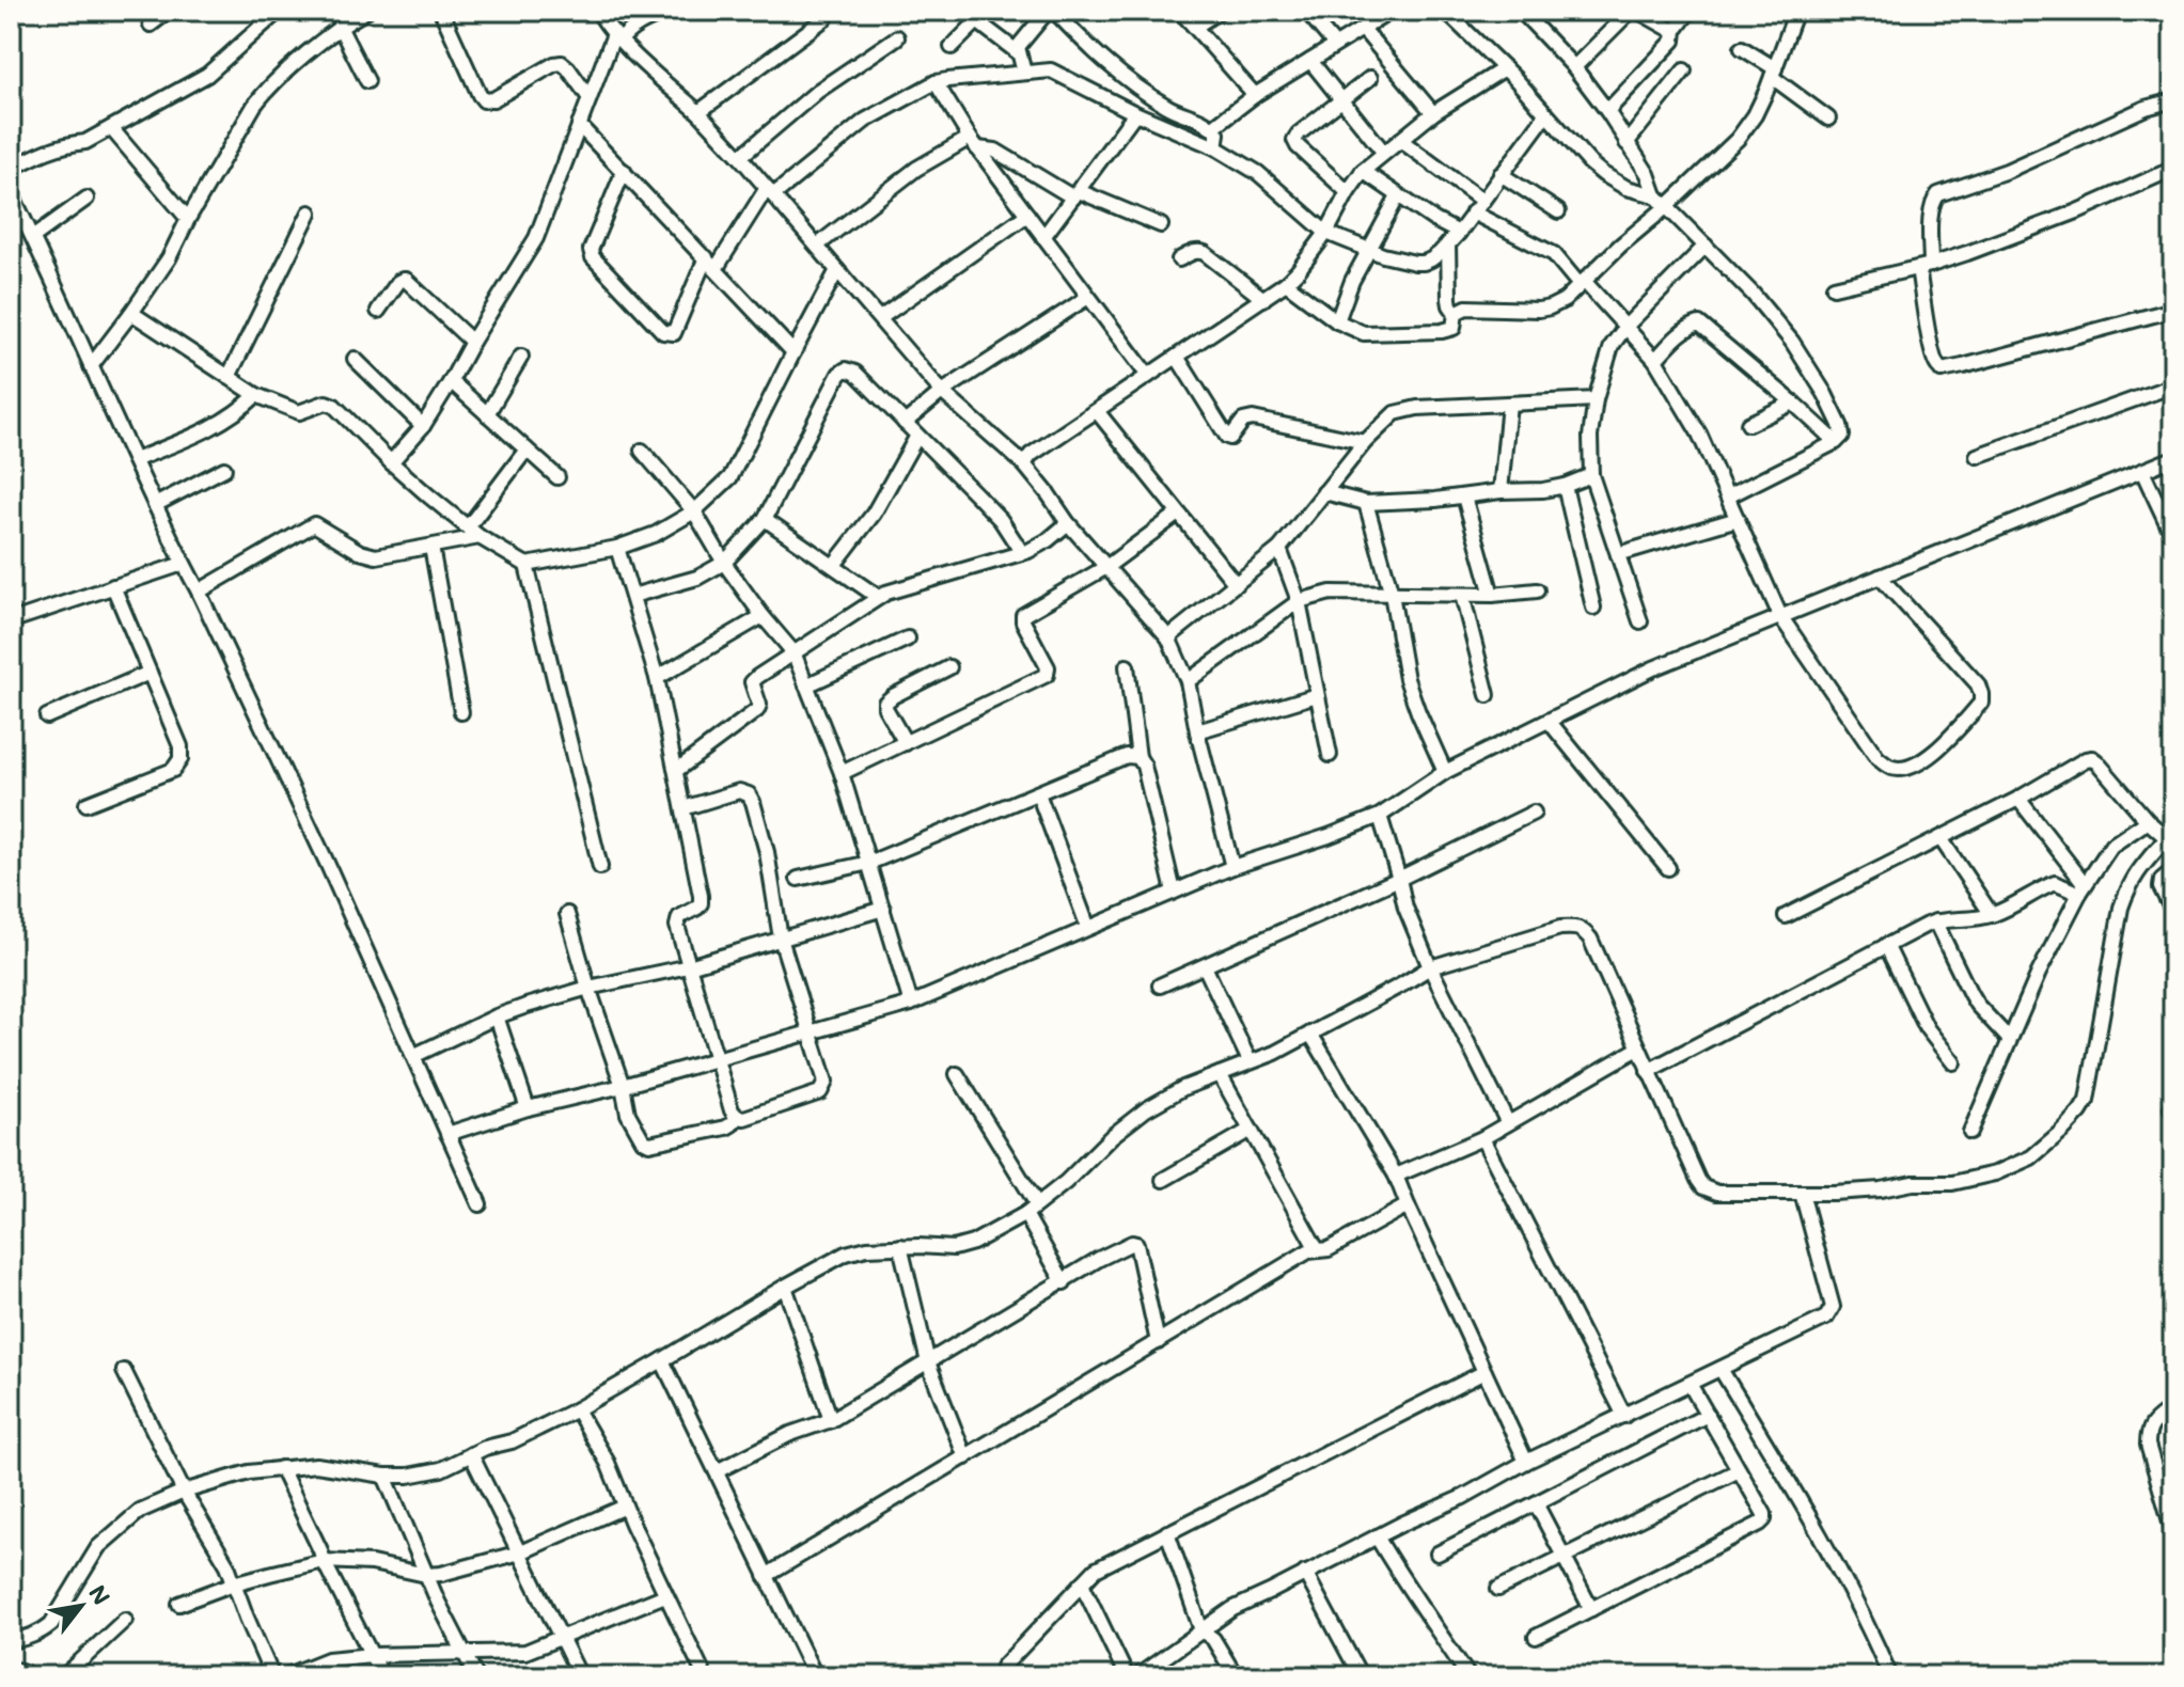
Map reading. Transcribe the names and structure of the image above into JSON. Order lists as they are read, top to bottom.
{
  "north": "top right"
}
